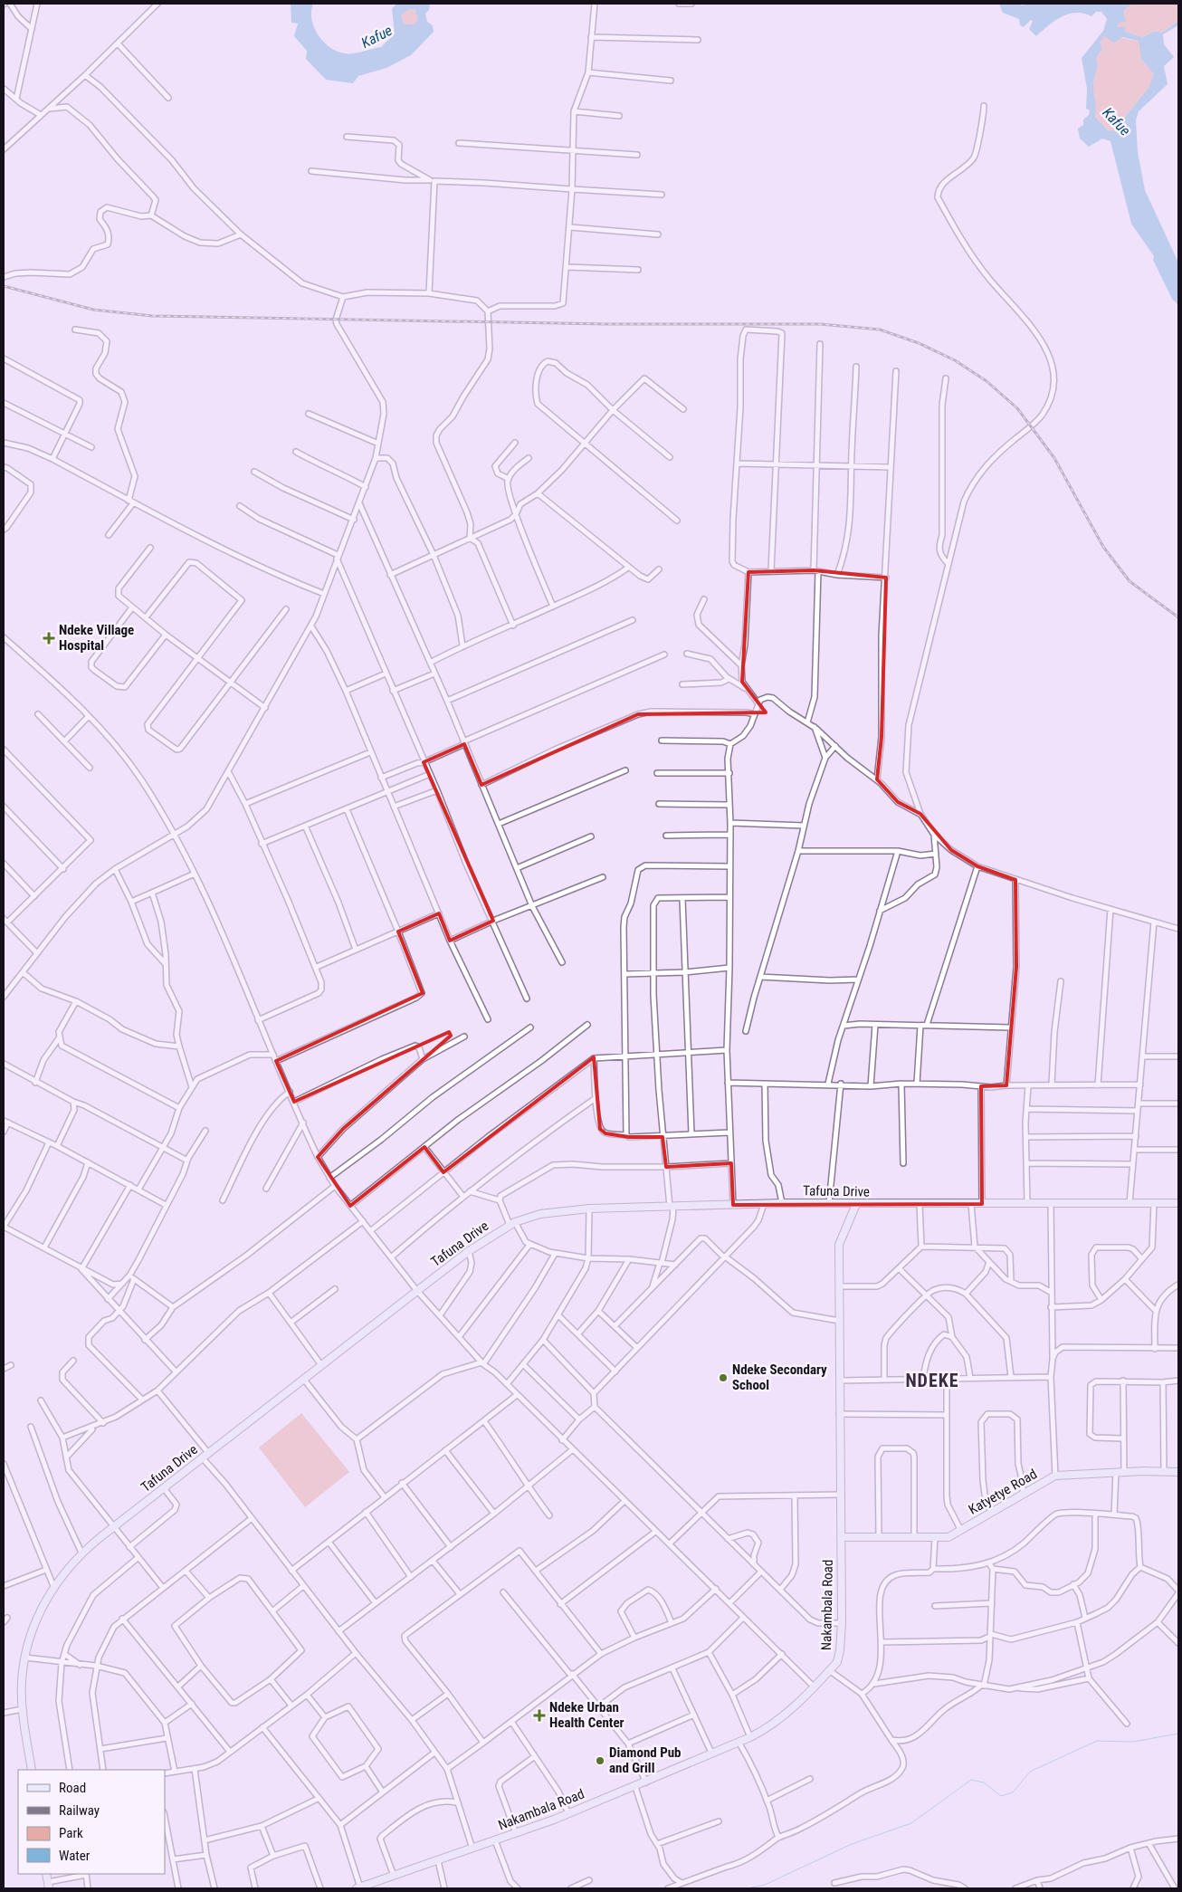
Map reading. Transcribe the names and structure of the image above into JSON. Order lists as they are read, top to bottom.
{
  "streets": {
    "main road": ["Tafuna Drive", "Katyetye Road", "Nakambala Road"]
  },
  "crossings": [
    ["Tafuna Drive", "Nakambala Road"],
    ["Katyetye Road", "Nakambala Road"]
  ],
  "districts": ["NDEKE"],
  "water": ["Kafue"],
  "places": {
    "health": ["Ndeke Village Hospital", "Ndeke Urban Health Center"],
    "other": ["Ndeke Secondary School", "Diamond Pub and Grill"]
  },
  "legend": [
    "Road",
    "Railway",
    "Park",
    "Water"
  ]
}
